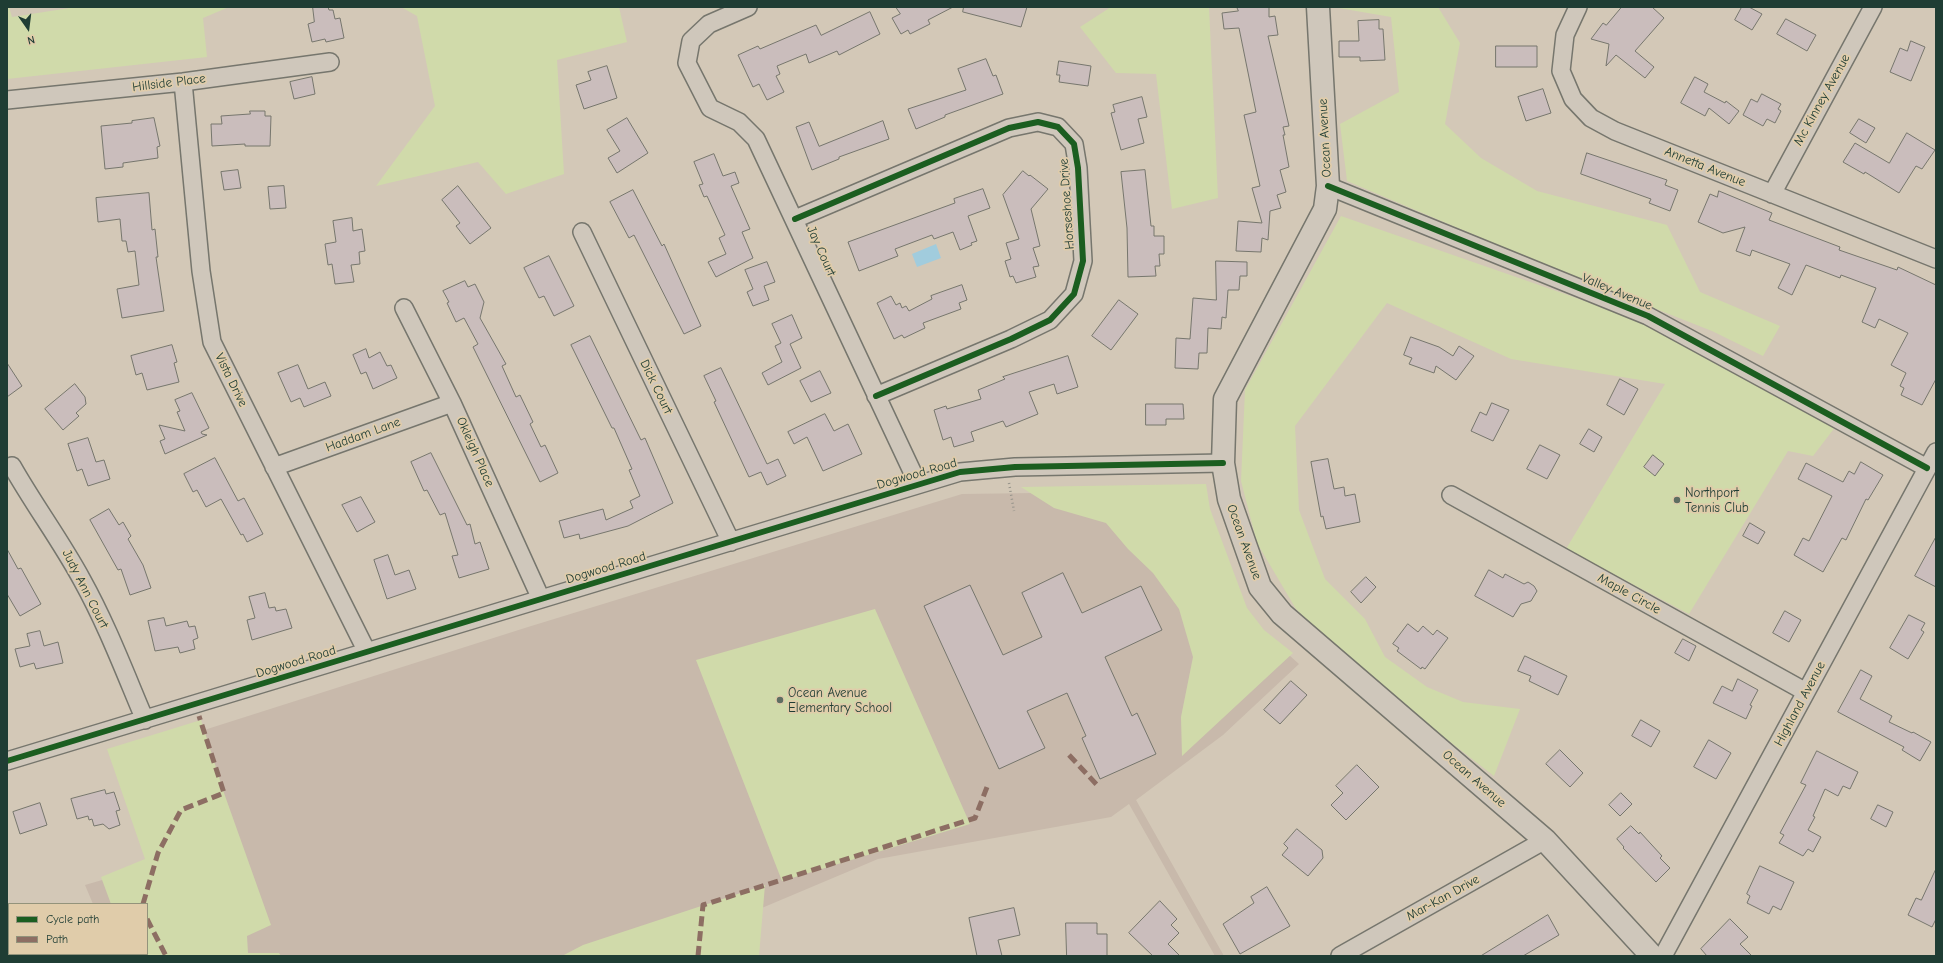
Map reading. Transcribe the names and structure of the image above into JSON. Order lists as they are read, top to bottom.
{
  "streets": {
    "main road": ["Ocean Avenue"],
    "street": [
      "Hillside Place",
      "Mc Kinney Avenue",
      "Annetta Avenue",
      "Horseshoe Drive",
      "Jay Court",
      "Valley Avenue",
      "Vista Drive",
      "Dick Court",
      "Haddam Lane",
      "Okleigh Place",
      "Dogwood Road",
      "Judy Ann Court",
      "Maple Circle",
      "Highland Avenue",
      "Mar-Kan Drive"
    ]
  },
  "crossings": [
    ["Hillside Place", "Vista Drive"],
    ["Mc Kinney Avenue", "Annetta Avenue"],
    ["Ocean Avenue", "Valley Avenue"],
    ["Ocean Avenue", "Dogwood Road"],
    ["Ocean Avenue", "Mar-Kan Drive"],
    ["Horseshoe Drive", "Jay Court"],
    ["Jay Court", "Dogwood Road"],
    ["Valley Avenue", "Highland Avenue"],
    ["Vista Drive", "Haddam Lane"],
    ["Vista Drive", "Dogwood Road"],
    ["Dick Court", "Dogwood Road"],
    ["Haddam Lane", "Okleigh Place"],
    ["Okleigh Place", "Dogwood Road"],
    ["Dogwood Road", "Judy Ann Court"],
    ["Maple Circle", "Highland Avenue"]
  ],
  "places": ["Northport Tennis Club", "Ocean Avenue Elementary School"],
  "legend": ["Cycle path", "Path"],
  "north": "bottom"
}
